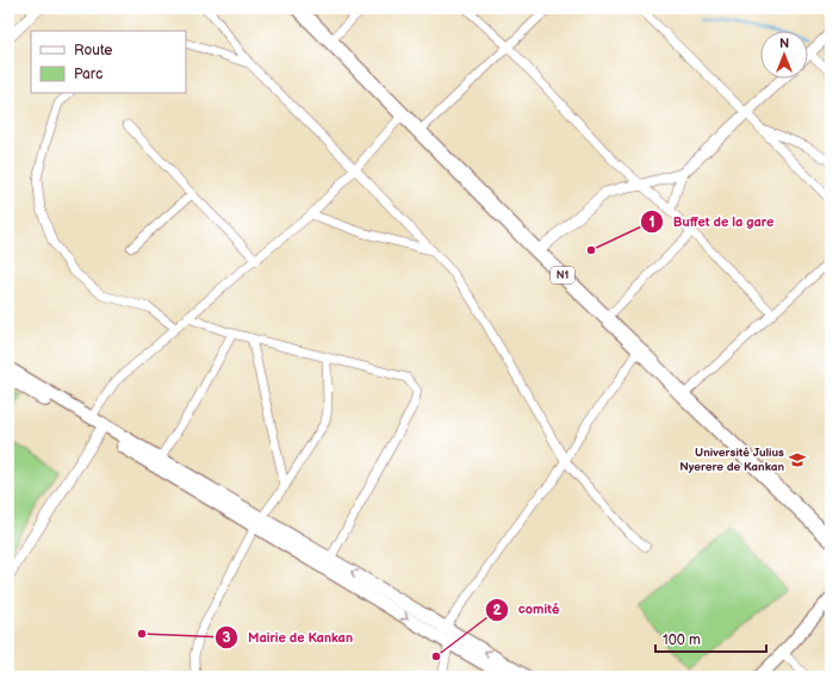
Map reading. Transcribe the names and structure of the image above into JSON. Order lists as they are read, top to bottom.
{
  "streets": {
    "highway": ["N1"]
  },
  "places": {
    "other": ["Buffet de la gare", "Mairie de Kankan", "comité"],
    "school or university": ["Université Julius Nyerere de Kankan"]
  },
  "legend": ["Route", "Parc"],
  "scale_bar": "100 m",
  "north": "top"
}
